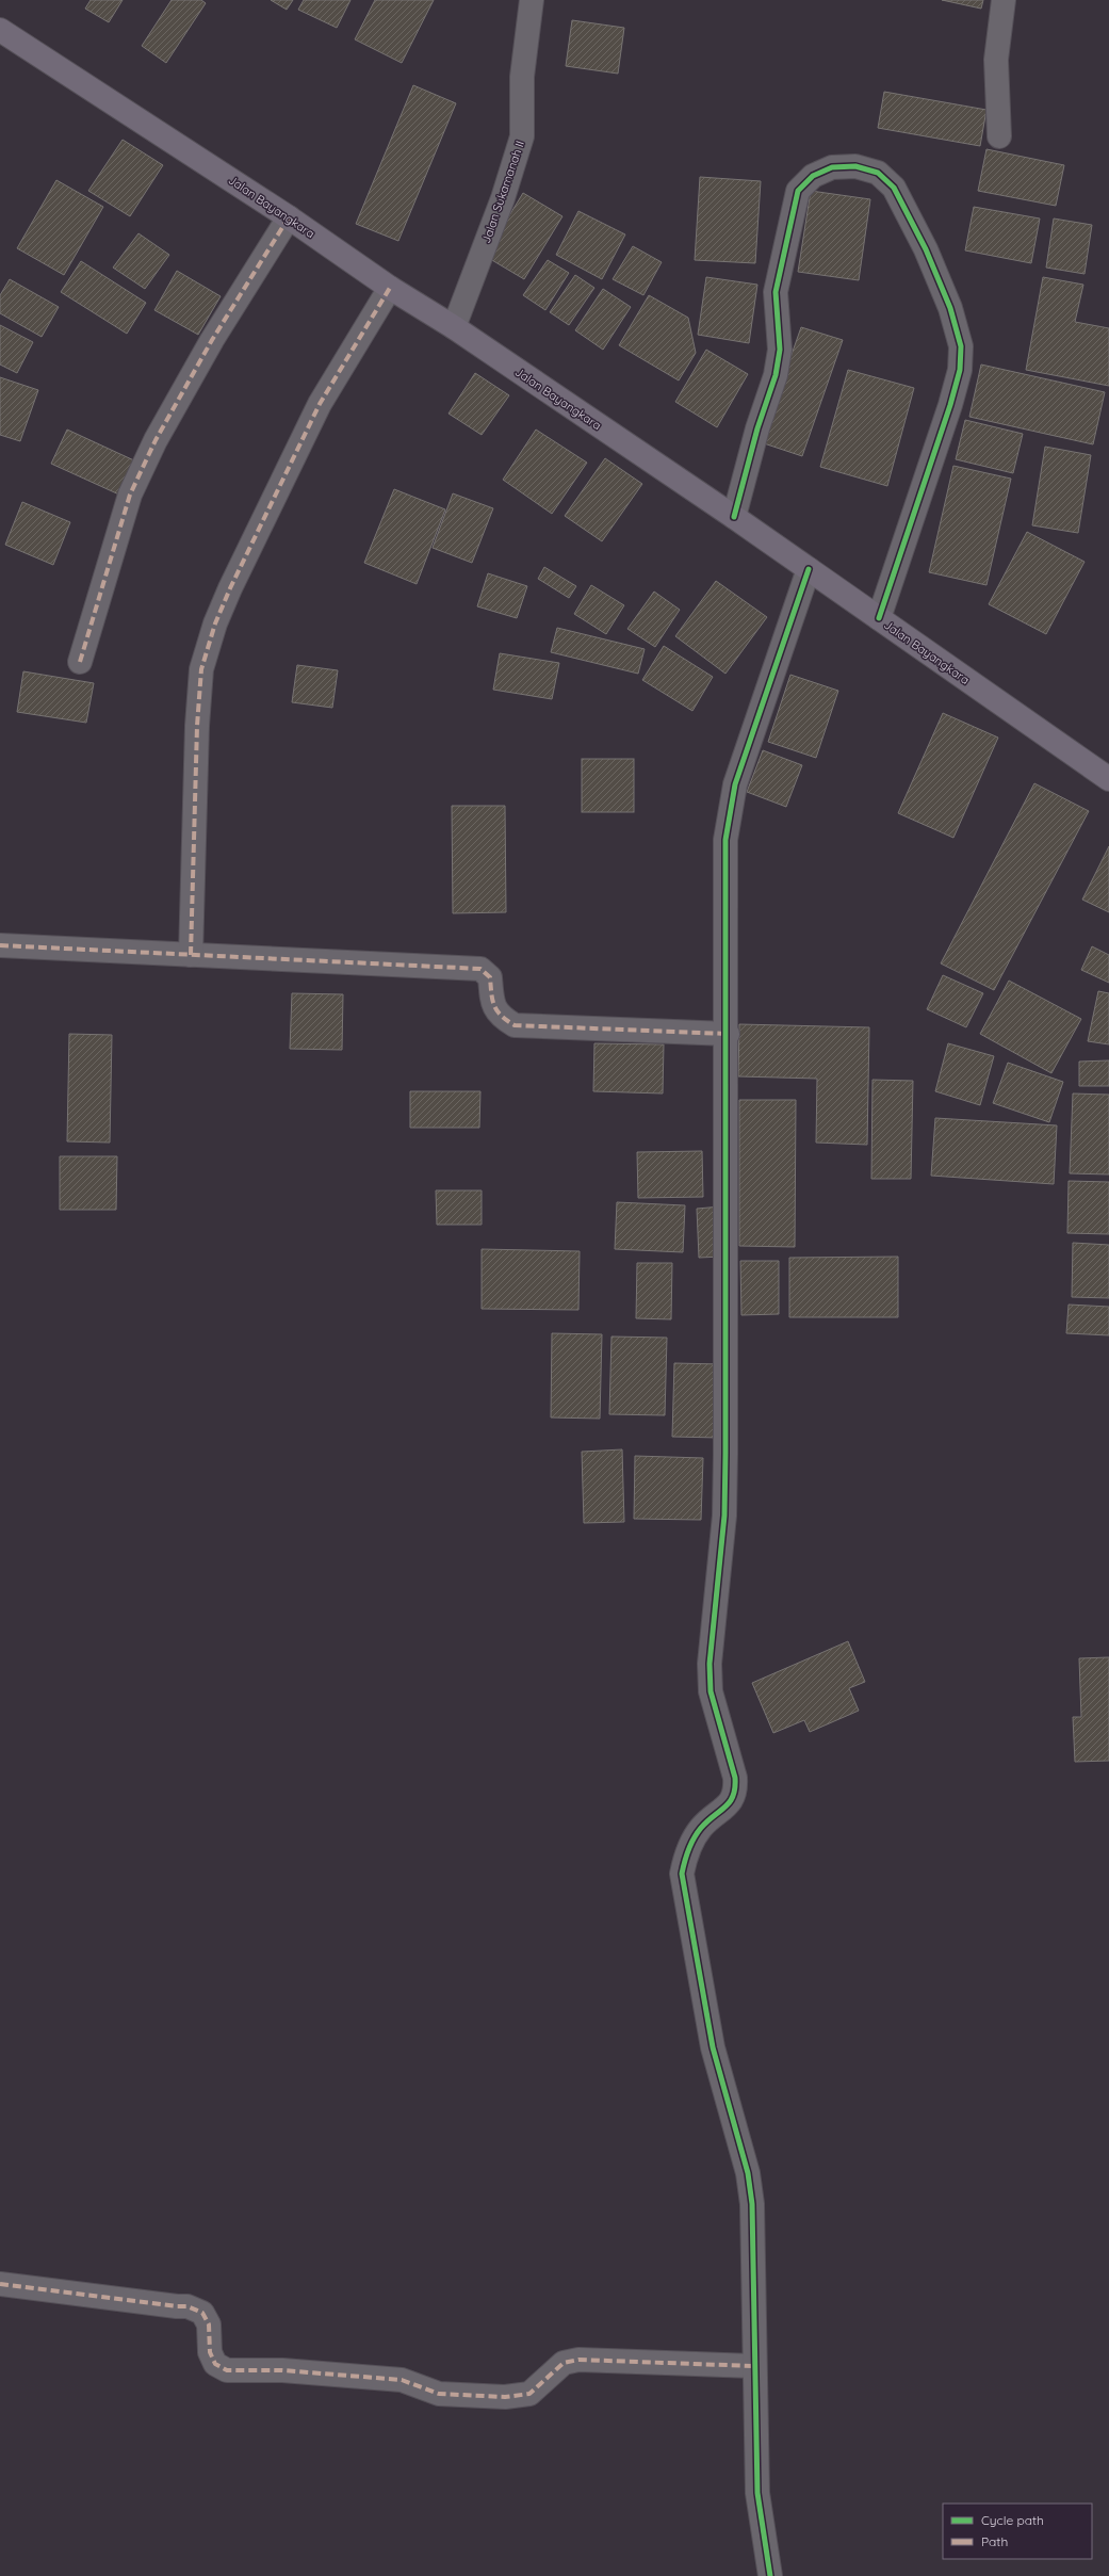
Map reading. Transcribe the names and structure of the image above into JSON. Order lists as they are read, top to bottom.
{
  "streets": {
    "highway": ["Jalan Bayangkara"],
    "street": ["Jalan Sukamanah II"]
  },
  "crossings": [
    ["Jalan Sukamanah II", "Jalan Bayangkara"]
  ],
  "legend": ["Cycle path", "Path"]
}
